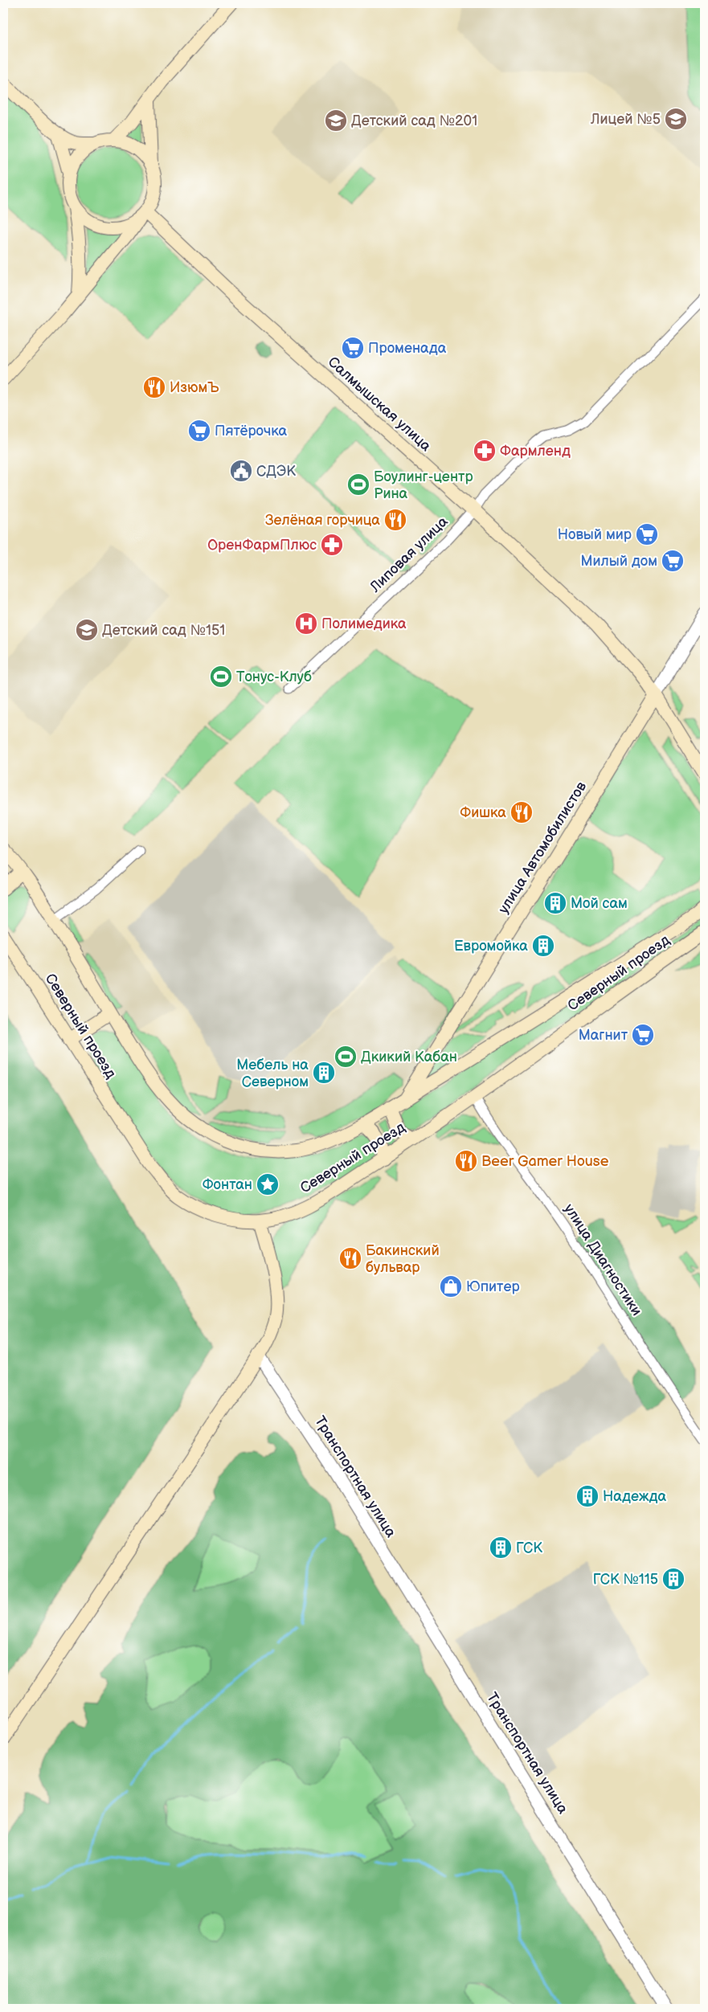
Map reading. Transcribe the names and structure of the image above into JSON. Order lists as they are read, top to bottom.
{
  "streets": {
    "main road": ["Салмышская улица", "улица Автомобилистов", "Северный проезд"],
    "street": ["Липовая улица", "улица Диагностики", "Транспортная улица"]
  },
  "crossings": [
    ["Салмышская улица", "Липовая улица"],
    ["Салмышская улица", "улица Автомобилистов"],
    ["улица Автомобилистов", "Северный проезд"],
    ["Северный проезд", "улица Диагностики"]
  ],
  "places": {
    "school or university": ["Лицей №5", "Детский сад №201", "Детский сад №151"],
    "supermarket": [
      "Променада",
      "Пятёрочка",
      "Новый мир",
      "Милый дом",
      "Магнит"
    ],
    "restaurant": [
      "ИзюмЪ",
      "Зелёная горчица",
      "Фишка",
      "Beer Gamer House",
      "Бакинский бульвар"
    ],
    "pharmacy": ["Фармленд", "ОренФармПлюс"],
    "public building": ["СДЭК"],
    "sports": ["Боулинг-центр Рина", "Тонус-Клуб", "Дкикий Кабан"],
    "hospital": ["Полимедика"],
    "building": [
      "Мой сам",
      "Евромойка",
      "Мебель на Северном",
      "Надежда",
      "ГСК",
      "ГСК №115"
    ],
    "place": ["Фонтан"],
    "shop": ["Юпитер"]
  }
}
